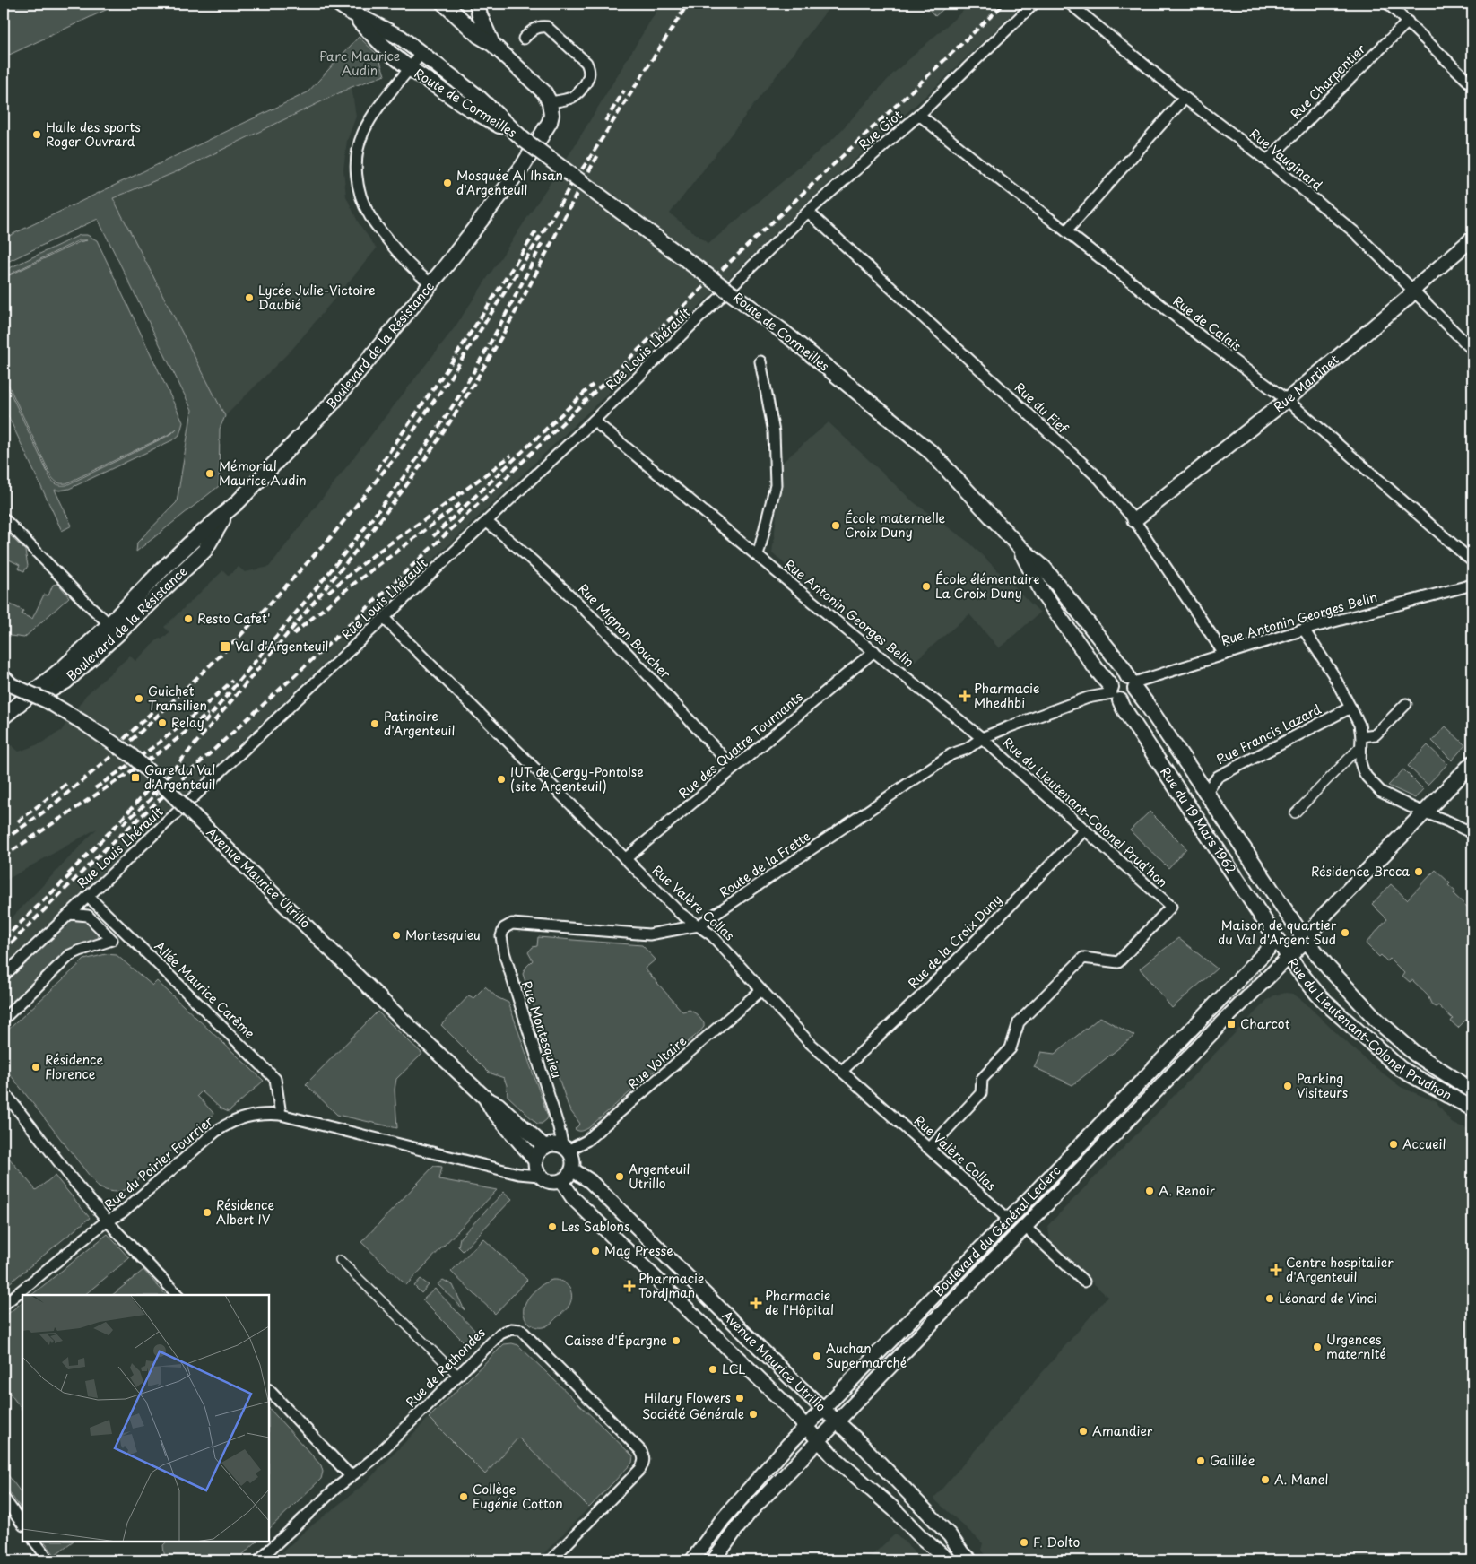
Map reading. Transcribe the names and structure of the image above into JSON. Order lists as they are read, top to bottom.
{
  "streets": {
    "main road": [
      "Route de Cormeilles",
      "Boulevard de la Résistance",
      "Rue du 19 Mars 1962",
      "Rue du Lieutenant-Colonel Prudhon",
      "Boulevard du Général Leclerc"
    ],
    "street": [
      "Rue Charpentier",
      "Rue Giot",
      "Rue Vauginard",
      "Rue de Calais",
      "Rue Louis Lhérault",
      "Rue Martinet",
      "Rue du Fief",
      "Rue Antonin Georges Belin",
      "Rue Mignon Boucher",
      "Rue Francis Lazard",
      "Rue des Quatre Tournants",
      "Rue du Lieutenant-Colonel Prud'hon",
      "Route de la Frette",
      "Avenue Maurice Utrillo",
      "Rue Valère Collas",
      "Rue de la Croix Duny",
      "Allée Maurice Carême",
      "Rue Montesquieu",
      "Rue Voltaire",
      "Rue du Poirier Fourrier",
      "Rue de Rethondes"
    ]
  },
  "crossings": [
    ["Rue Charpentier", "Rue Vauginard"],
    ["Route de Cormeilles", "Rue du 19 Mars 1962"],
    ["Rue Giot", "Rue de Calais"],
    ["Rue Giot", "Rue Louis Lhérault"],
    ["Rue Giot", "Rue du Fief"],
    ["Rue Vauginard", "Rue Martinet"],
    ["Rue de Calais", "Rue Martinet"],
    ["Rue Louis Lhérault", "Rue Antonin Georges Belin"],
    ["Rue Louis Lhérault", "Rue Mignon Boucher"],
    ["Rue Louis Lhérault", "Rue Valère Collas"],
    ["Rue Louis Lhérault", "Allée Maurice Carême"],
    ["Rue Martinet", "Rue du Fief"],
    ["Rue du Fief", "Rue Antonin Georges Belin"],
    ["Rue Antonin Georges Belin", "Rue des Quatre Tournants"],
    ["Rue Antonin Georges Belin", "Rue du Lieutenant-Colonel Prud'hon"],
    ["Rue Antonin Georges Belin", "Rue du 19 Mars 1962"],
    ["Rue Antonin Georges Belin", "Route de la Frette"],
    ["Rue Mignon Boucher", "Rue des Quatre Tournants"],
    ["Rue Francis Lazard", "Rue du 19 Mars 1962"],
    ["Rue des Quatre Tournants", "Rue Valère Collas"],
    ["Rue du Lieutenant-Colonel Prud'hon", "Route de la Frette"],
    ["Rue du Lieutenant-Colonel Prud'hon", "Rue Valère Collas"],
    ["Rue du Lieutenant-Colonel Prud'hon", "Rue de la Croix Duny"],
    ["Rue du 19 Mars 1962", "Rue du Lieutenant-Colonel Prudhon"],
    ["Rue du 19 Mars 1962", "Boulevard du Général Leclerc"],
    ["Route de la Frette", "Rue Valère Collas"],
    ["Route de la Frette", "Rue Montesquieu"],
    ["Avenue Maurice Utrillo", "Rue Montesquieu"],
    ["Avenue Maurice Utrillo", "Rue Voltaire"],
    ["Avenue Maurice Utrillo", "Rue du Poirier Fourrier"],
    ["Avenue Maurice Utrillo", "Boulevard du Général Leclerc"],
    ["Rue Valère Collas", "Rue de la Croix Duny"],
    ["Rue Valère Collas", "Rue Voltaire"],
    ["Rue Valère Collas", "Boulevard du Général Leclerc"],
    ["Allée Maurice Carême", "Rue du Poirier Fourrier"],
    ["Rue du Lieutenant-Colonel Prudhon", "Boulevard du Général Leclerc"],
    ["Rue Montesquieu", "Rue Voltaire"],
    ["Rue Montesquieu", "Rue du Poirier Fourrier"],
    ["Rue Voltaire", "Rue du Poirier Fourrier"]
  ],
  "parks": ["Parc Maurice Audin"],
  "places": {
    "other": [
      "Halle des sports Roger Ouvrard",
      "Mosquée Al Ihsan d'Argenteuil",
      "Lycée Julie-Victoire Daubié",
      "Mémorial Maurice Audin",
      "École maternelle Croix Duny",
      "École élémentaire La Croix Duny",
      "Resto Cafet'",
      "Guichet Transilien",
      "Relay",
      "Patinoire d'Argenteuil",
      "IUT de Cergy-Pontoise (site Argenteuil)",
      "Résidence Broca",
      "Maison de quartier du Val d'Argent Sud",
      "Montesquieu",
      "Résidence Florence",
      "Parking Visiteurs",
      "Accueil",
      "Argenteuil Utrillo",
      "A. Renoir",
      "Résidence Albert IV",
      "Les Sablons",
      "Mag Presse",
      "Léonard de Vinci",
      "Caisse d'Épargne",
      "Urgences maternité",
      "Auchan Supermarché",
      "LCL",
      "Hilary Flowers",
      "Société Générale",
      "Amandier",
      "Galillée",
      "A. Manel",
      "Collège Eugénie Cotton",
      "F. Dolto"
    ],
    "transit": ["Val d'Argenteuil", "Gare du Val d'Argenteuil", "Charcot"],
    "health": [
      "Pharmacie Mhedhbi",
      "Centre hospitalier d'Argenteuil",
      "Pharmacie Tordjman",
      "Pharmacie de l'Hôpital"
    ]
  }
}
